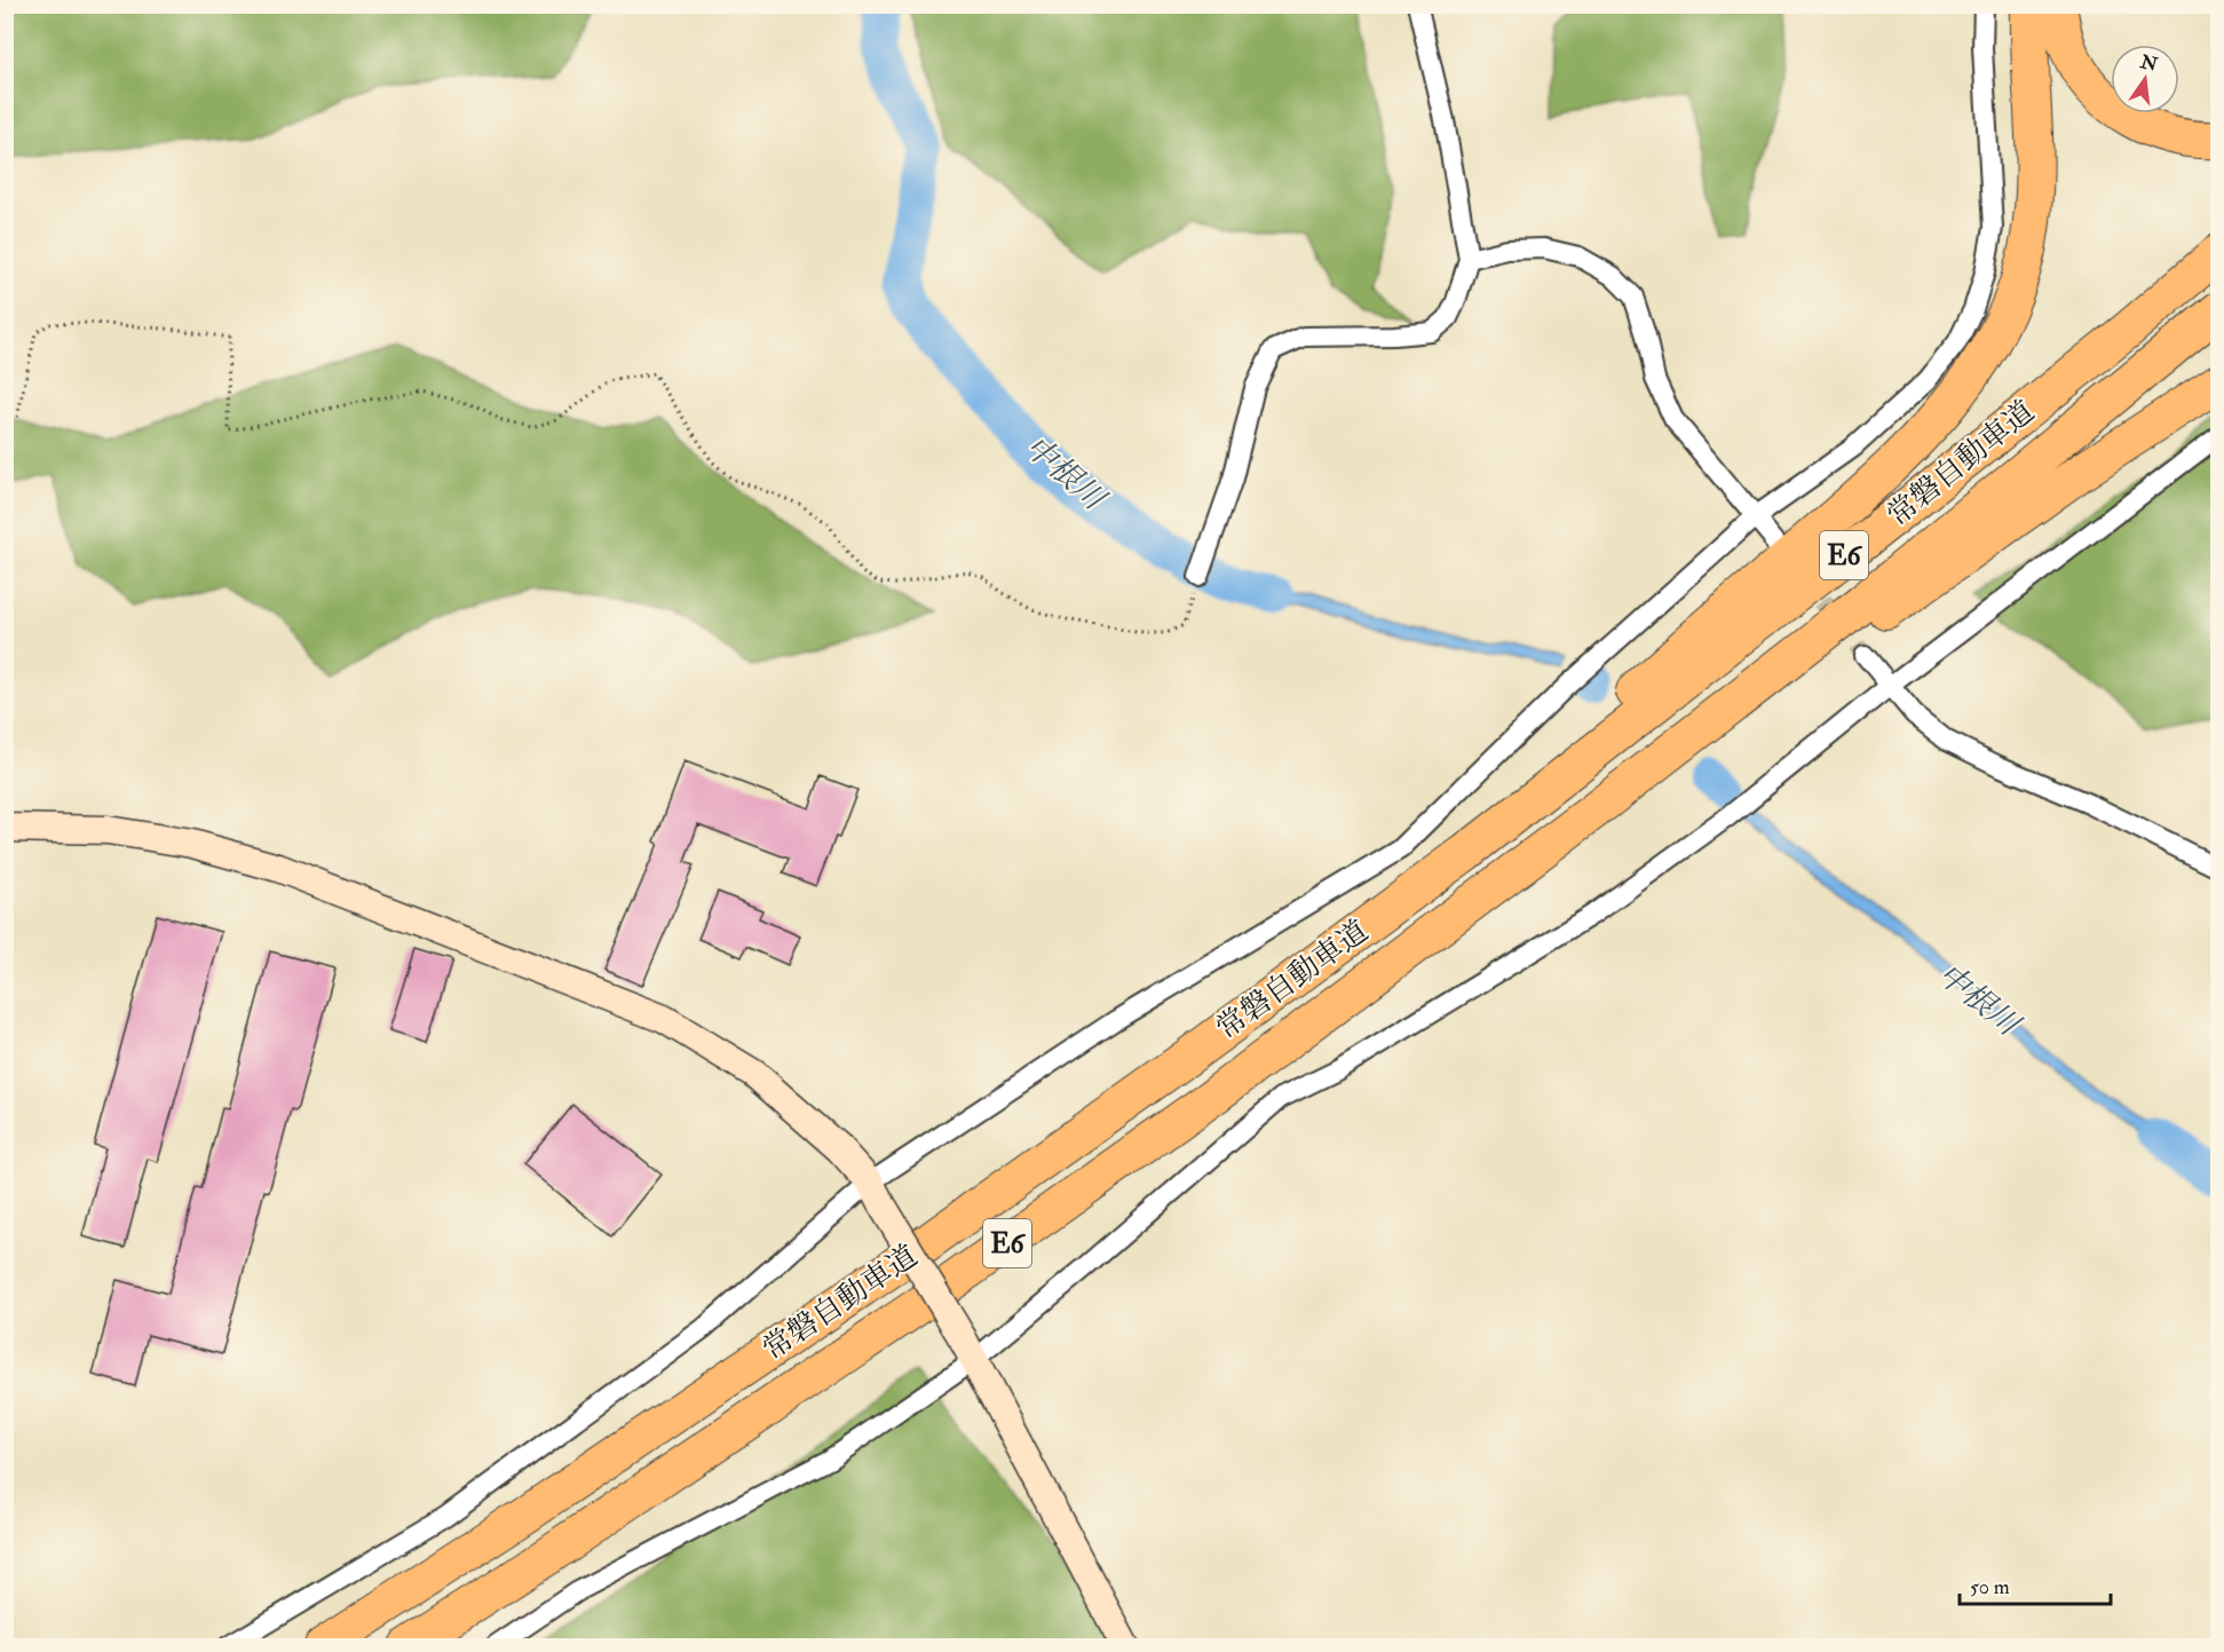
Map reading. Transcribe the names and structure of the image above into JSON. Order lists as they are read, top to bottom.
{
  "streets": {
    "highway": ["常磐自動車道", "E6"]
  },
  "water": ["中根川"],
  "scale_bar": "50 m",
  "north": "top"
}
